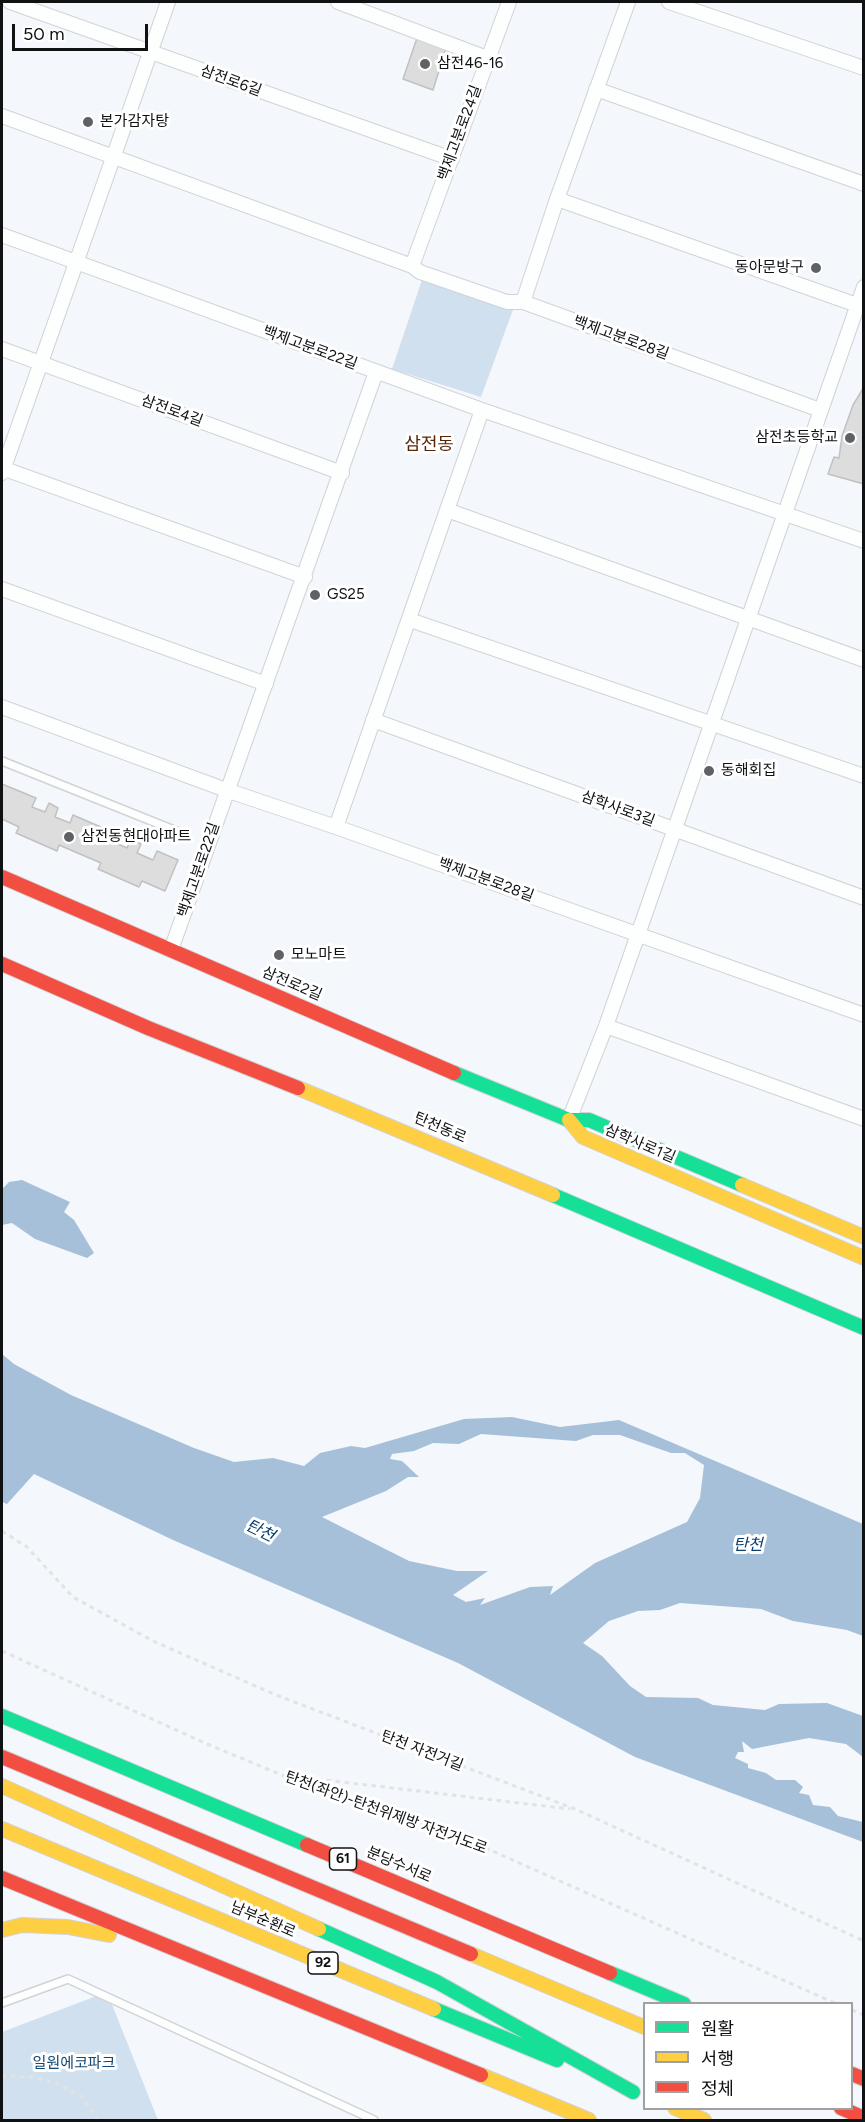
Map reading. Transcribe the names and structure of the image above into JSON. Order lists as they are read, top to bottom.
{
  "streets": {
    "main road": [
      "삼전로2길",
      "탄천동로",
      "삼학사로1길",
      "61",
      "분당수서로",
      "남부순환로",
      "92"
    ],
    "street": [
      "삼전로6길",
      "백제고분로24길",
      "백제고분로28길",
      "백제고분로22길",
      "삼전로4길",
      "삼학사로3길"
    ],
    "path": ["탄천 자전거길", "탄천(좌안)-탄천위제방 자전거도로"]
  },
  "crossings": [
    ["삼전로6길", "백제고분로24길"],
    ["백제고분로28길", "백제고분로22길"],
    ["백제고분로22길", "삼전로4길"],
    ["백제고분로22길", "삼전로2길"],
    ["삼전로2길", "삼학사로1길"]
  ],
  "districts": ["삼전동"],
  "water": ["탄천"],
  "parks": ["일원에코파크"],
  "places": [
    "삼전46-16",
    "본가감자탕",
    "동아문방구",
    "삼전초등학교",
    "GS25",
    "동해회집",
    "삼전동현대아파트",
    "모노마트"
  ],
  "legend": ["원활", "서행", "정체"],
  "scale_bar": "50 m"
}
